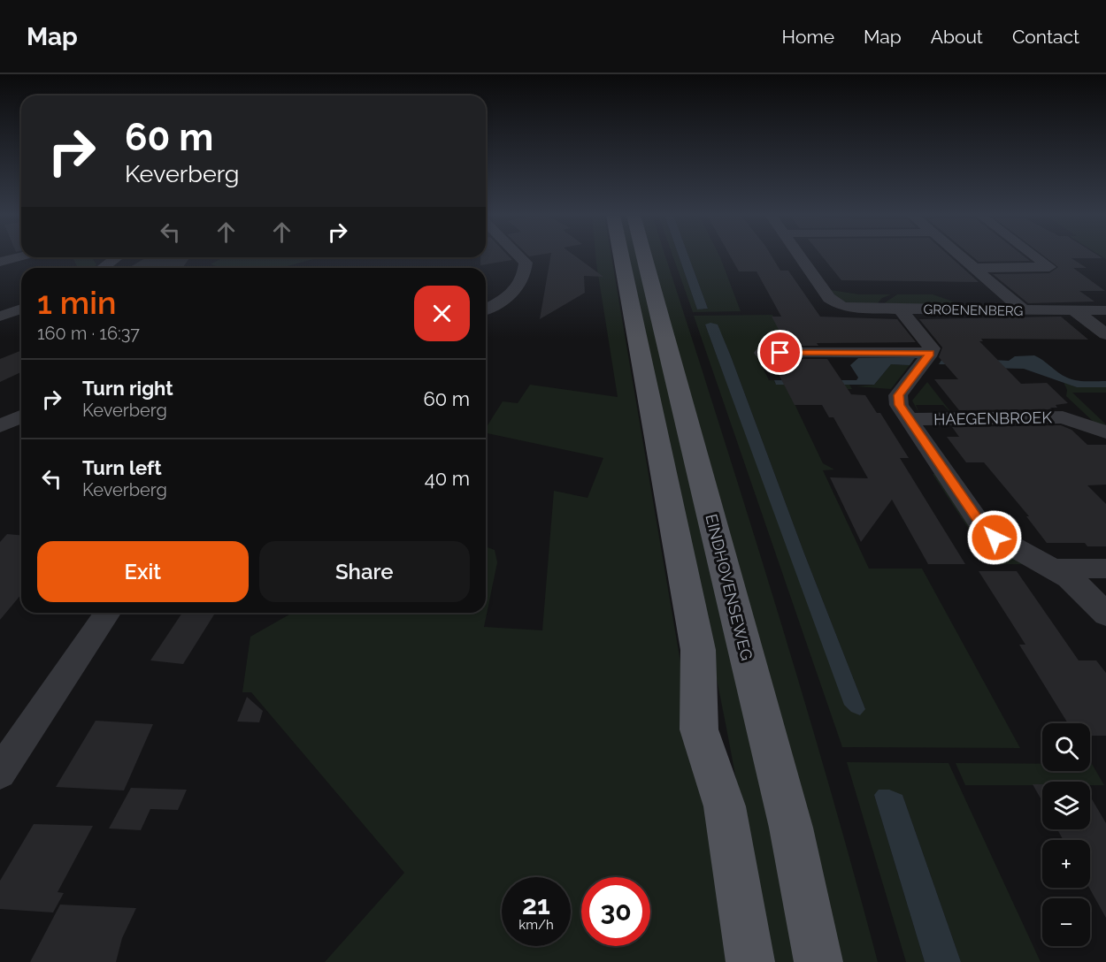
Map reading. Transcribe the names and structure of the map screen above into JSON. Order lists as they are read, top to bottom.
{
  "streets": {
    "main road": ["EINDHOVENSEWEG"],
    "street": ["GROENENBERG", "HAEGENBROEK"]
  },
  "page": {
    "header": "Map",
    "nav": [
      "Home",
      "Map",
      "About",
      "Contact"
    ],
    "turn": ["60 m", "Keverberg"],
    "heading": ["1 min", "160 m · 16:37"],
    "list": [
      {
        "name": "Turn right",
        "note": "Keverberg",
        "value": "60 m"
      },
      {
        "name": "Turn left",
        "note": "Keverberg",
        "value": "40 m"
      }
    ],
    "buttons": ["Exit", "Share"],
    "map_buttons": ["+", "−"],
    "speed": "21 km/h",
    "limit": "30"
  }
}
